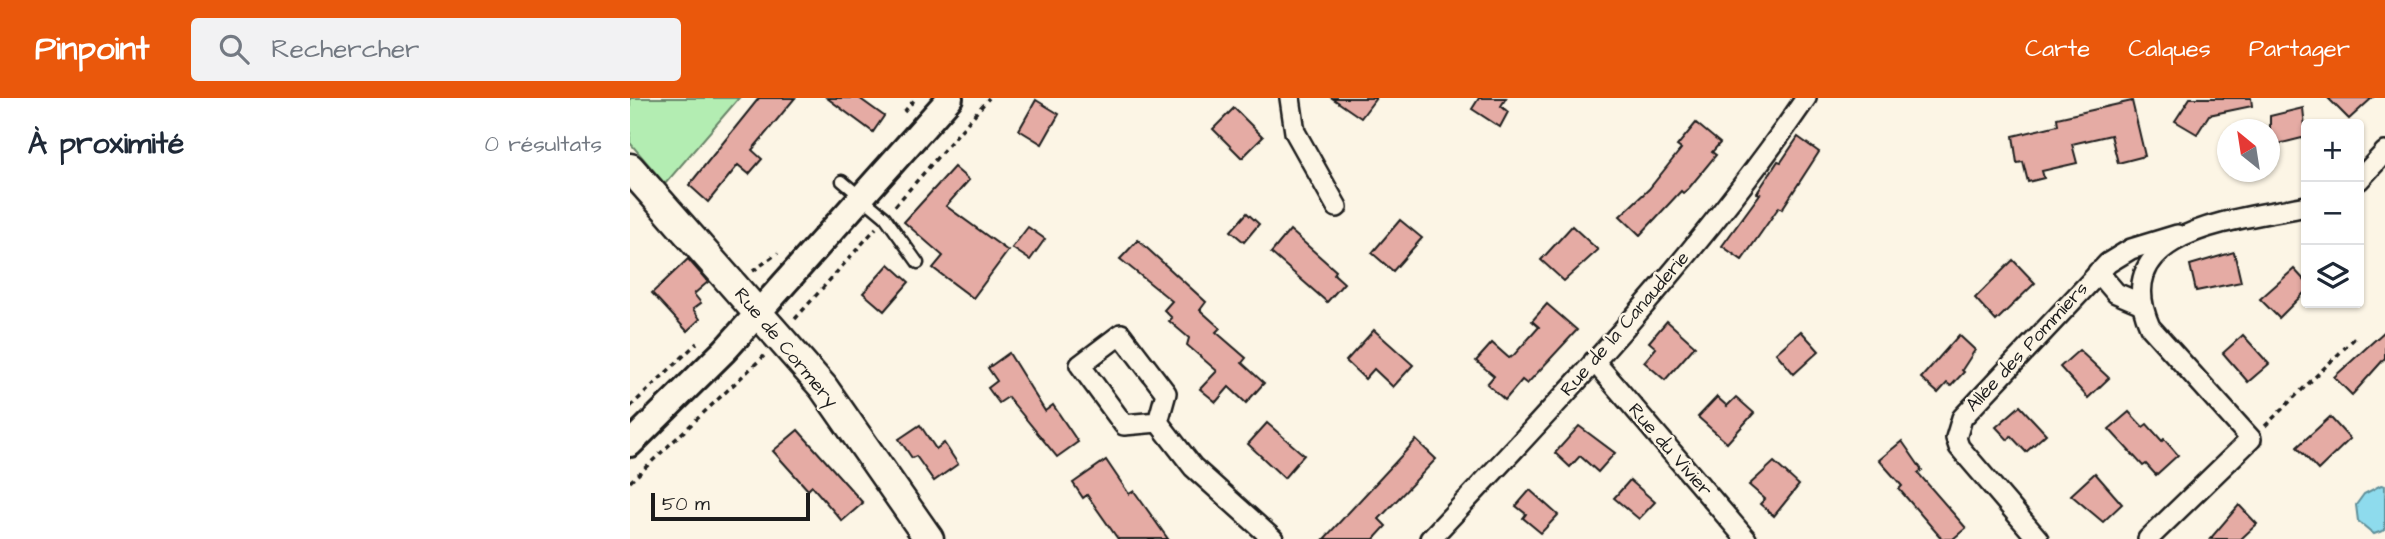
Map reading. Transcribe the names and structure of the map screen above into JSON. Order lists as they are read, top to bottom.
{
  "streets": {
    "main road": ["Rue de Cormery"],
    "street": ["Rue de la Canauderie", "Allée des Pommiers", "Rue du Vivier"]
  },
  "crossings": [
    ["Rue de la Canauderie", "Rue du Vivier"]
  ],
  "scale_bar": "50 m",
  "north": "top left",
  "page": {
    "header": "Pinpoint",
    "search": "Rechercher",
    "nav": ["Carte", "Calques", "Partager"],
    "heading": ["À proximité", "0 résultats"],
    "map_buttons": ["+", "−"],
    "scale": "50 m"
  }
}
